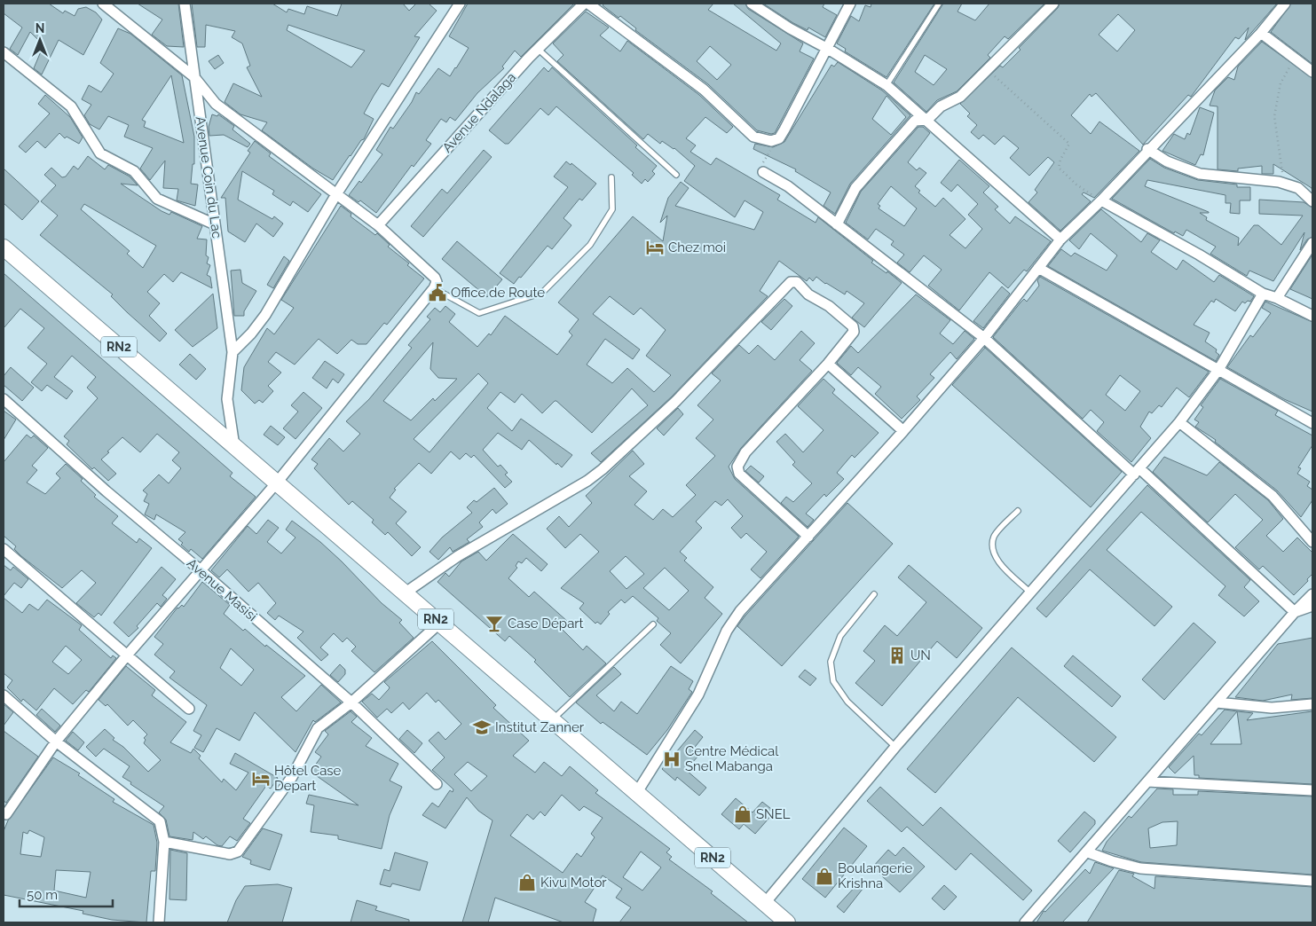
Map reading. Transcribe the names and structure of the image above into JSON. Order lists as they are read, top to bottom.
{
  "streets": {
    "highway": ["RN2"],
    "street": ["Avenue Ndalaga", "Avenue Coin du Lac", "Avenue Masisi"]
  },
  "crossings": [
    ["Avenue Coin du Lac", "RN2"]
  ],
  "places": {
    "hotel": ["Chez moi", "Hôtel Case Depart"],
    "public building": ["Office de Route"],
    "bar": ["Case Départ"],
    "building": ["UN"],
    "school or university": ["Institut Zanner"],
    "hospital": ["Centre Médical Snel Mabanga"],
    "shop": ["SNEL", "Boulangerie Krishna", "Kivu Motor"]
  },
  "scale_bar": "50 m",
  "north": "top"
}
